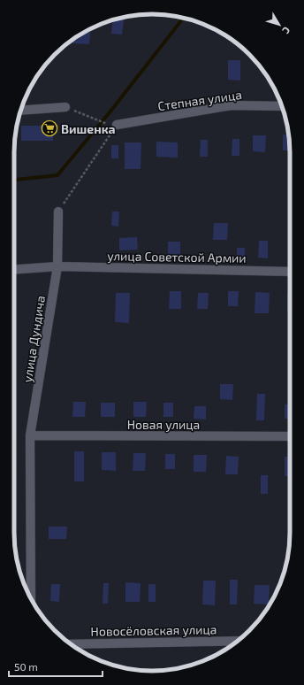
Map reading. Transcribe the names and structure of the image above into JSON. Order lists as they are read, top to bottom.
{
  "streets": {
    "street": [
      "Степная улица",
      "улица Советской Армии",
      "улица Дундича",
      "Новая улица",
      "Новосёловская улица"
    ]
  },
  "crossings": [
    ["улица Советской Армии", "улица Дундича"],
    ["улица Дундича", "Новая улица"]
  ],
  "places": {
    "supermarket": ["Вишенка"]
  },
  "scale_bar": "50 m",
  "north": "bottom right"
}
